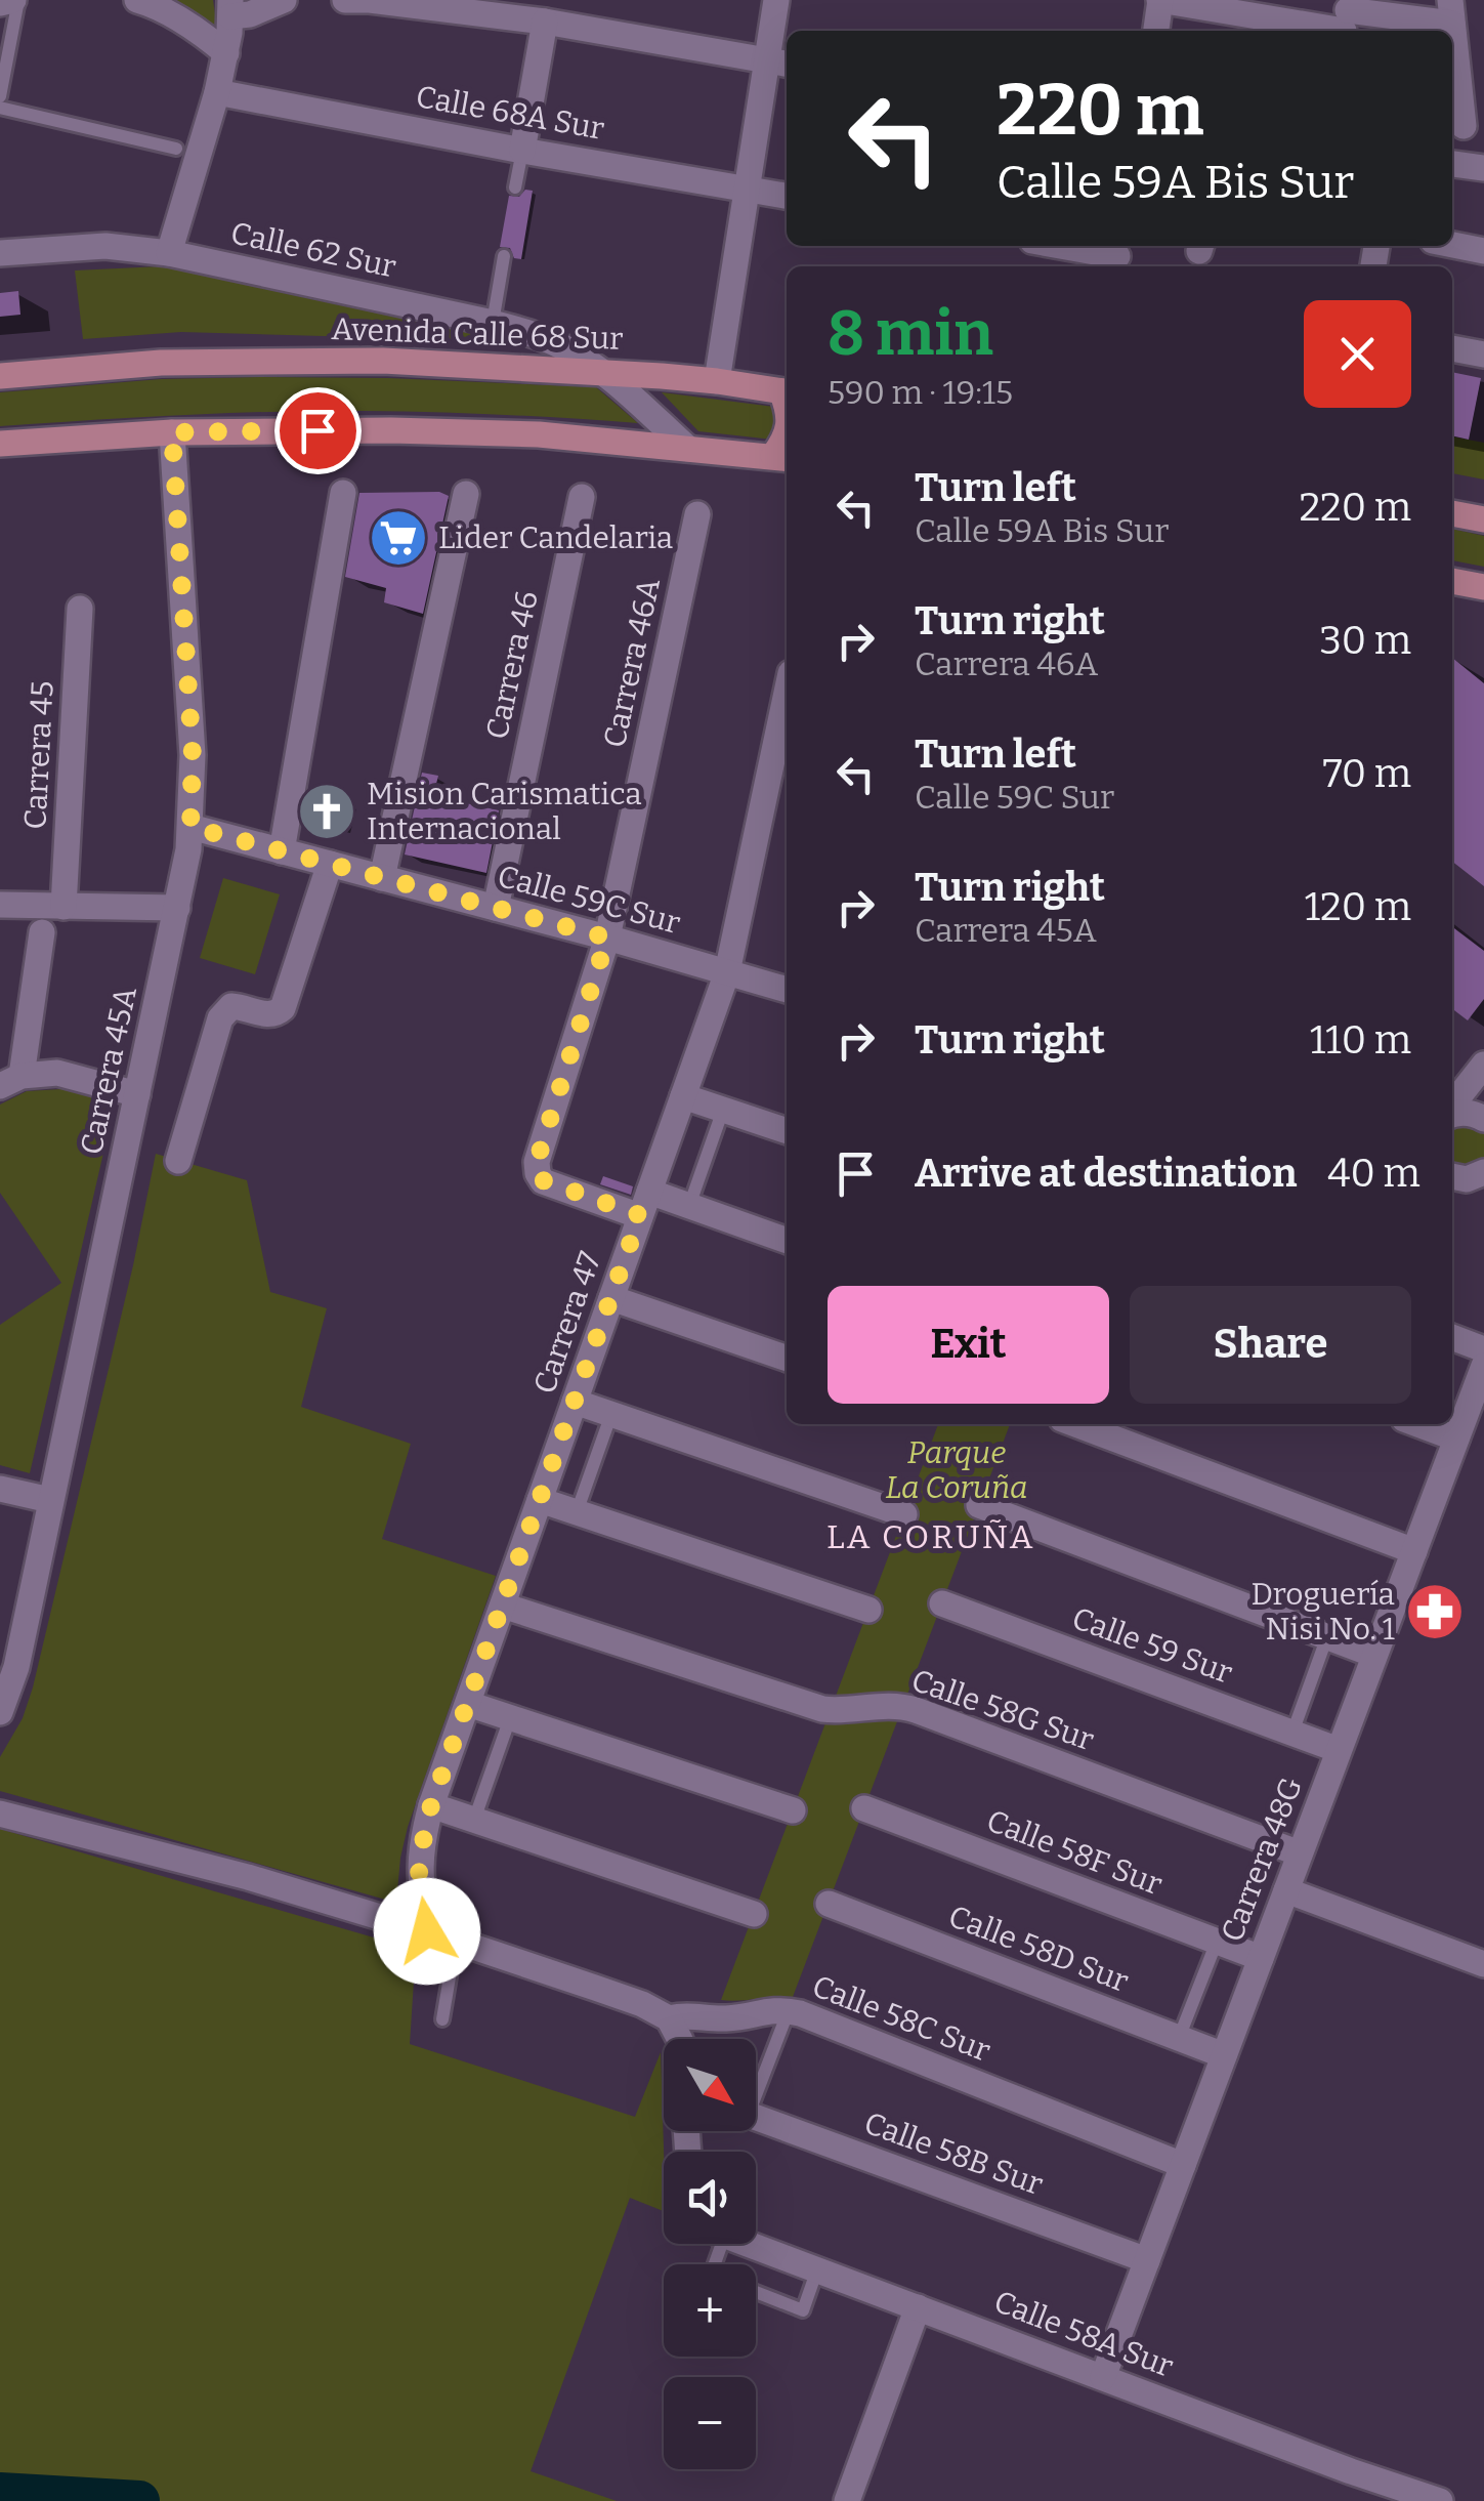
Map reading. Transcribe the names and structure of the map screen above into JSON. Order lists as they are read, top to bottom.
{
  "streets": {
    "main road": ["Avenida Calle 68 Sur"],
    "street": [
      "Calle 68A Sur",
      "Calle 62 Sur",
      "Carrera 46A",
      "Carrera 46",
      "Carrera 45",
      "Calle 59C Sur",
      "Carrera 45A",
      "Carrera 47",
      "Calle 59 Sur",
      "Calle 58G Sur",
      "Calle 58F Sur",
      "Carrera 48G",
      "Calle 58D Sur",
      "Calle 58C Sur",
      "Calle 58B Sur",
      "Calle 58A Sur"
    ]
  },
  "crossings": [
    ["Calle 62 Sur", "Avenida Calle 68 Sur"],
    ["Carrera 46A", "Calle 59C Sur"],
    ["Carrera 46A", "Carrera 47"],
    ["Carrera 46", "Calle 59C Sur"],
    ["Calle 59C Sur", "Carrera 45A"],
    ["Calle 59C Sur", "Carrera 47"],
    ["Carrera 47", "Calle 58G Sur"],
    ["Carrera 47", "Calle 58C Sur"],
    ["Calle 59 Sur", "Carrera 48G"],
    ["Calle 58G Sur", "Carrera 48G"],
    ["Calle 58F Sur", "Carrera 48G"],
    ["Carrera 48G", "Calle 58D Sur"],
    ["Carrera 48G", "Calle 58C Sur"],
    ["Carrera 48G", "Calle 58B Sur"],
    ["Carrera 48G", "Calle 58A Sur"]
  ],
  "districts": ["LA CORUÑA"],
  "parks": ["Parque La Coruña"],
  "places": {
    "supermarket": ["Lider Candelaria"],
    "church": ["Mision Carismatica Internacional"],
    "pharmacy": ["Droguería Nisi No. 1"]
  },
  "north": "bottom right",
  "page": {
    "turn": ["220 m", "Calle 59A Bis Sur"],
    "heading": ["8 min", "590 m · 19:15"],
    "list": [
      {
        "name": "Turn left",
        "note": "Calle 59A Bis Sur",
        "value": "220 m"
      },
      {
        "name": "Turn right",
        "note": "Carrera 46A",
        "value": "30 m"
      },
      {
        "name": "Turn left",
        "note": "Calle 59C Sur",
        "value": "70 m"
      },
      {
        "name": "Turn right",
        "note": "Carrera 45A",
        "value": "120 m"
      },
      {
        "name": "Turn right",
        "value": "110 m"
      },
      {
        "name": "Arrive at destination",
        "value": "40 m"
      }
    ],
    "buttons": ["Exit", "Share"],
    "map_buttons": ["+", "−"]
  }
}
